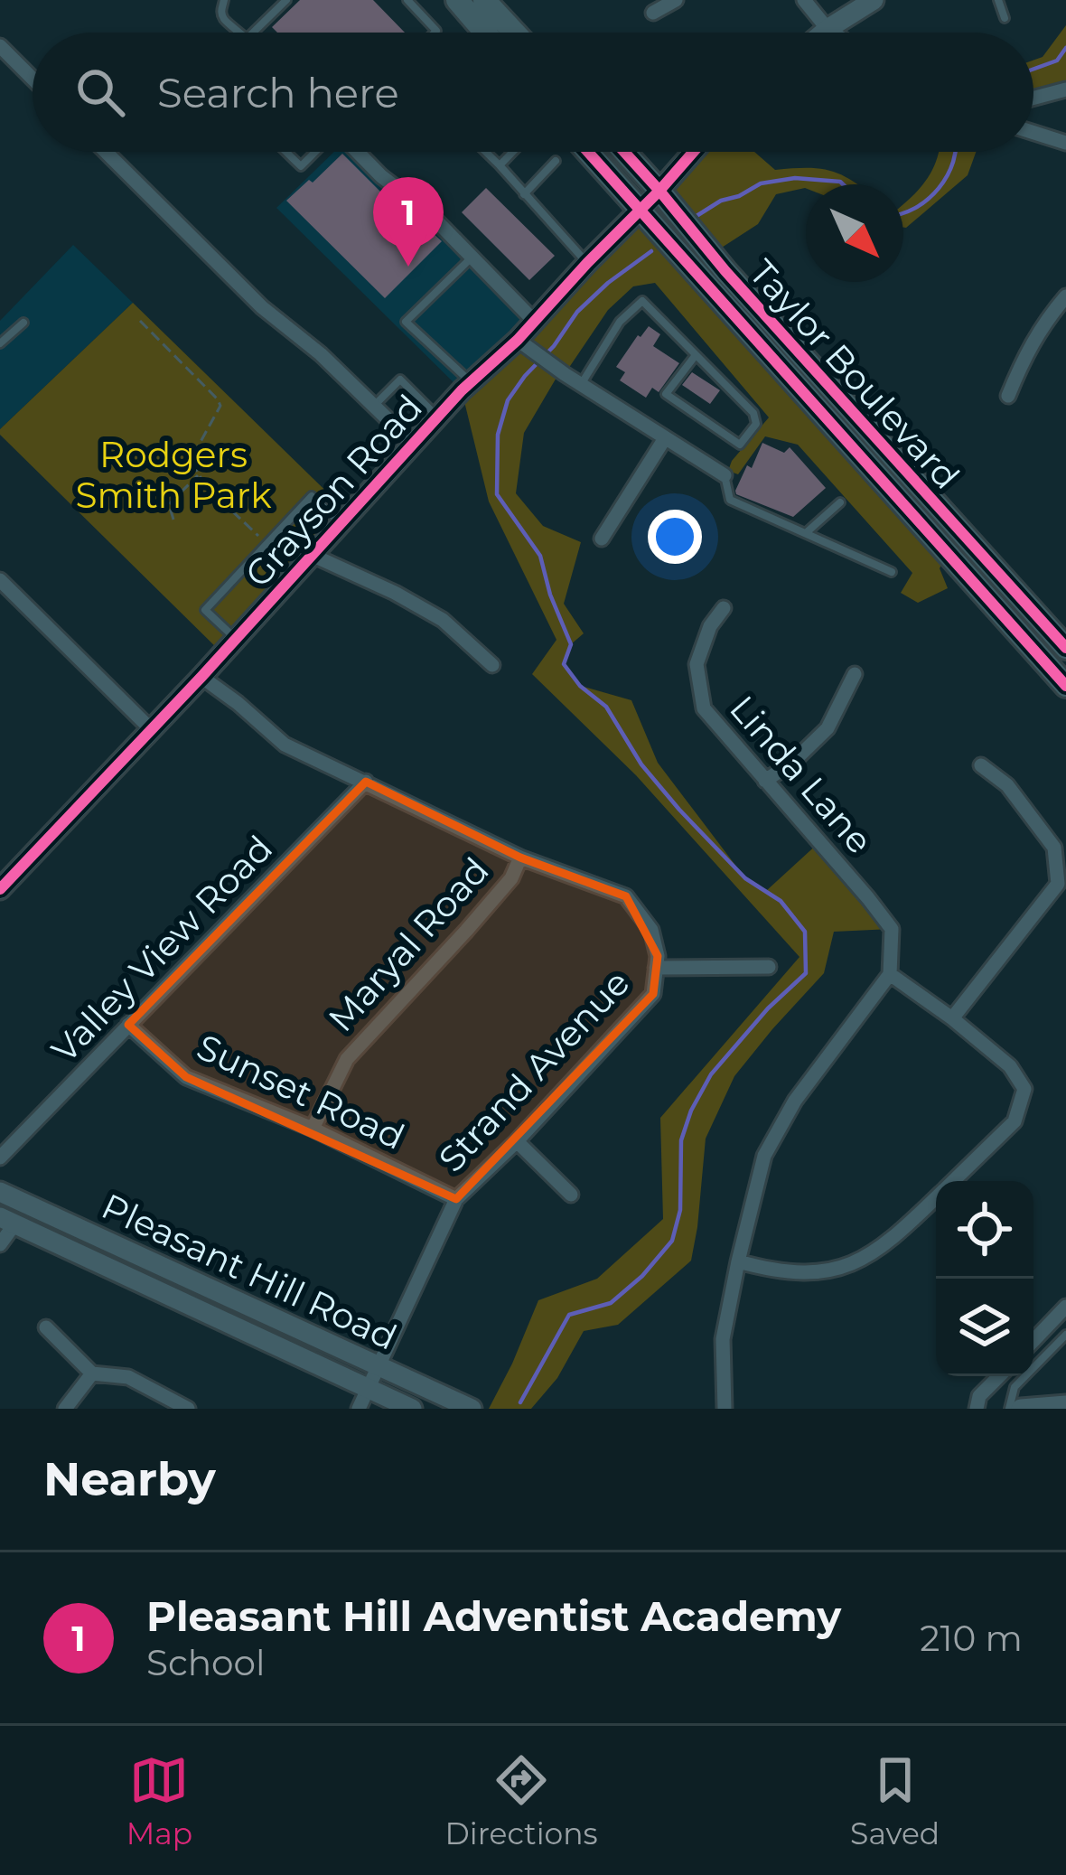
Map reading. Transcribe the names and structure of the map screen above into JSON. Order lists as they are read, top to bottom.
{
  "streets": {
    "main road": ["Taylor Boulevard"],
    "street": [
      "Grayson Road",
      "Linda Lane",
      "Maryal Road",
      "Valley View Road",
      "Strand Avenue",
      "Sunset Road",
      "Pleasant Hill Road"
    ]
  },
  "crossings": [
    ["Taylor Boulevard", "Grayson Road"],
    ["Grayson Road", "Strand Avenue"],
    ["Maryal Road", "Strand Avenue"],
    ["Maryal Road", "Sunset Road"],
    ["Valley View Road", "Strand Avenue"],
    ["Valley View Road", "Sunset Road"],
    ["Strand Avenue", "Sunset Road"],
    ["Strand Avenue", "Pleasant Hill Road"]
  ],
  "parks": ["Rodgers Smith Park"],
  "north": "bottom right",
  "page": {
    "search": "Search here",
    "pins": "1",
    "heading": "Nearby",
    "list": [
      {
        "mark": "1",
        "name": "Pleasant Hill Adventist Academy",
        "note": "School",
        "value": "210 m"
      }
    ],
    "nav": ["Map", "Directions", "Saved"]
  }
}
